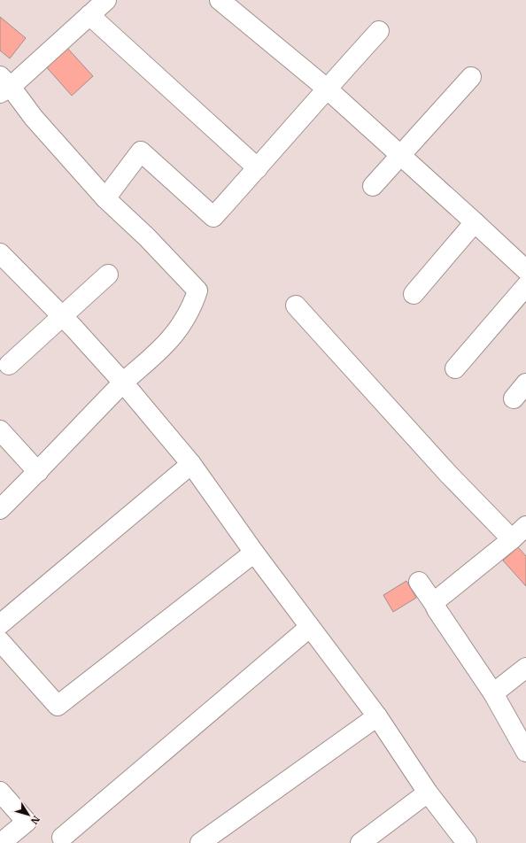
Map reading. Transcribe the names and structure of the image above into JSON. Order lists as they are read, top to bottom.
{
  "north": "bottom right"
}
